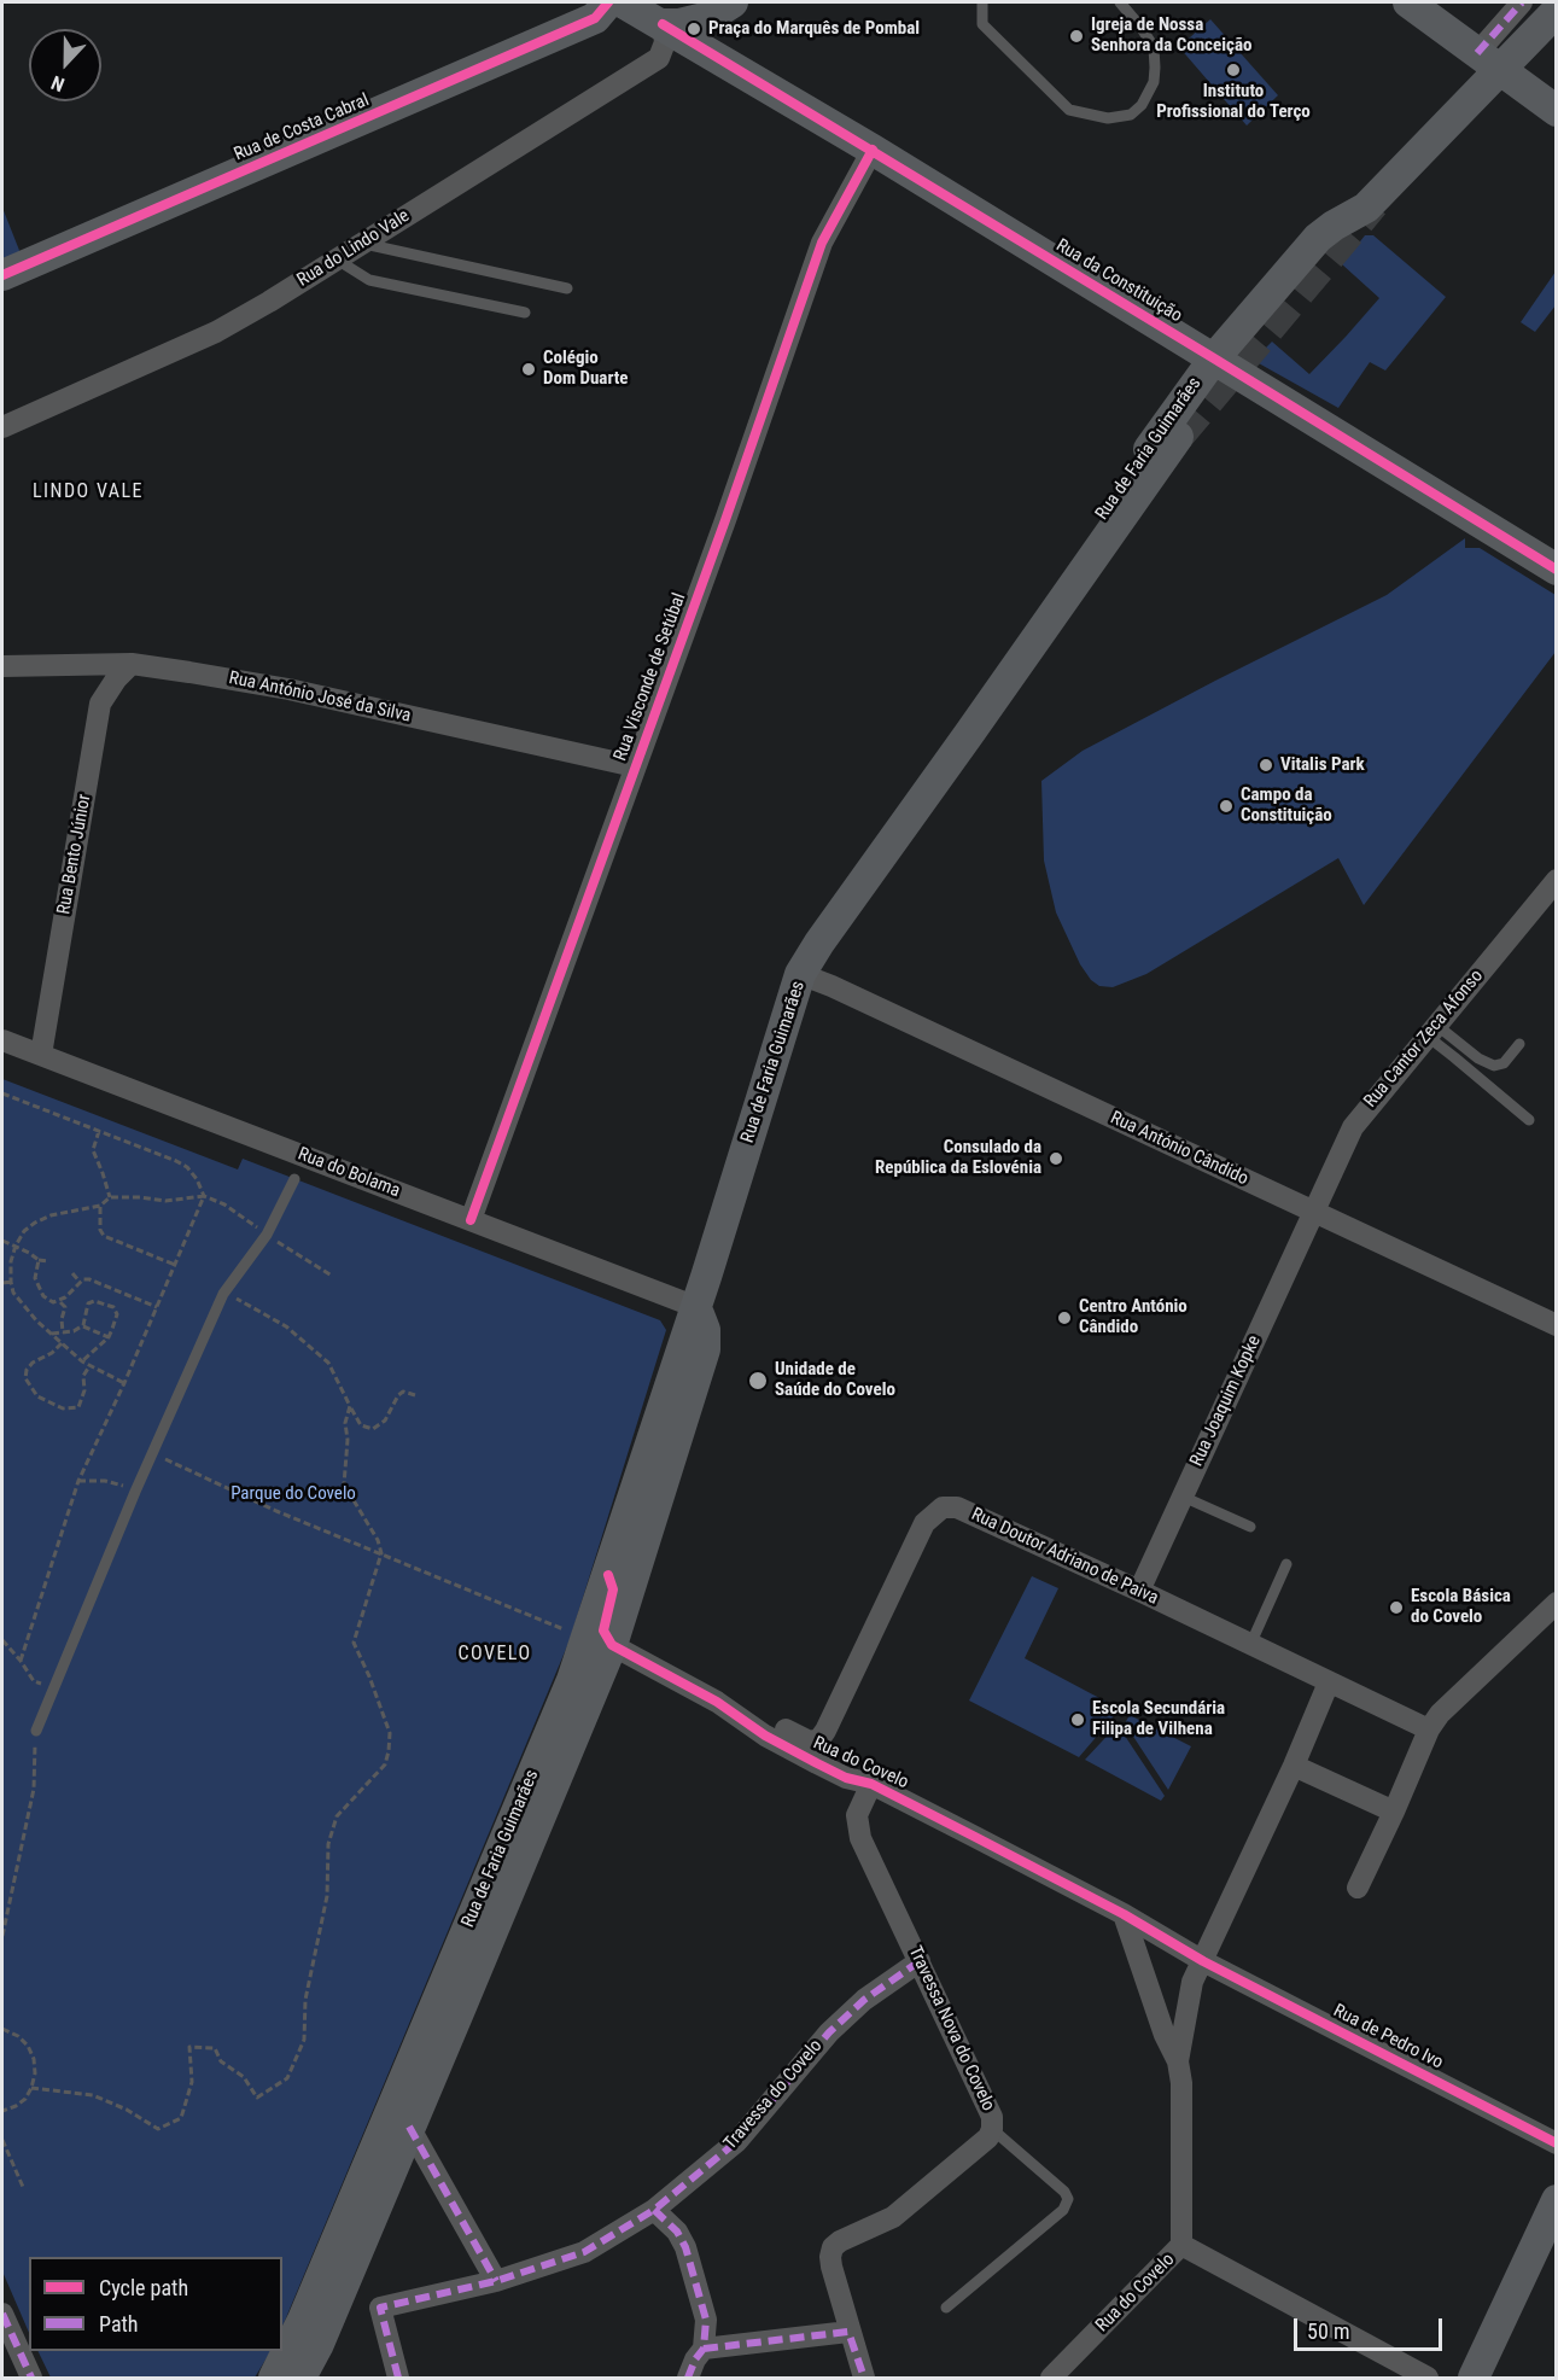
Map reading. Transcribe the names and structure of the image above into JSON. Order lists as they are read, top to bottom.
{
  "streets": {
    "main road": ["Rua de Costa Cabral", "Rua da Constituição", "Rua de Faria Guimarães"],
    "street": [
      "Rua do Lindo Vale",
      "Rua Visconde de Setúbal",
      "Rua António José da Silva",
      "Rua Bento Júnior",
      "Rua Cantor Zeca Afonso",
      "Rua António Cândido",
      "Rua do Bolama",
      "Rua Joaquim Kopke",
      "Rua Doutor Adriano de Paiva",
      "Rua do Covelo",
      "Travessa Nova do Covelo",
      "Rua de Pedro Ivo",
      "Travessa do Covelo"
    ]
  },
  "crossings": [
    ["Rua do Lindo Vale", "Rua da Constituição"],
    ["Rua da Constituição", "Rua de Faria Guimarães"],
    ["Rua da Constituição", "Rua Visconde de Setúbal"],
    ["Rua de Faria Guimarães", "Rua António Cândido"],
    ["Rua de Faria Guimarães", "Rua do Bolama"],
    ["Rua de Faria Guimarães", "Rua do Covelo"],
    ["Rua Visconde de Setúbal", "Rua António José da Silva"],
    ["Rua Visconde de Setúbal", "Rua do Bolama"],
    ["Rua António José da Silva", "Rua Bento Júnior"],
    ["Rua Bento Júnior", "Rua do Bolama"],
    ["Rua Cantor Zeca Afonso", "Rua António Cândido"],
    ["Rua Cantor Zeca Afonso", "Rua Joaquim Kopke"],
    ["Rua António Cândido", "Rua Joaquim Kopke"],
    ["Rua Joaquim Kopke", "Rua Doutor Adriano de Paiva"],
    ["Rua Doutor Adriano de Paiva", "Rua do Covelo"],
    ["Rua do Covelo", "Travessa Nova do Covelo"],
    ["Rua do Covelo", "Rua de Pedro Ivo"],
    ["Travessa Nova do Covelo", "Travessa do Covelo"]
  ],
  "districts": ["LINDO VALE", "COVELO"],
  "parks": ["Parque do Covelo"],
  "places": [
    "Praça do Marquês de Pombal",
    "Igreja de Nossa Senhora da Conceição",
    "Instituto Profissional do Terço",
    "Colégio Dom Duarte",
    "Vitalis Park",
    "Campo da Constituição",
    "Consulado da República da Eslovénia",
    "Centro António Cândido",
    "Unidade de Saúde do Covelo",
    "Escola Básica do Covelo",
    "Escola Secundária Filipa de Vilhena"
  ],
  "legend": ["Cycle path", "Path"],
  "scale_bar": "50 m",
  "north": "bottom"
}
